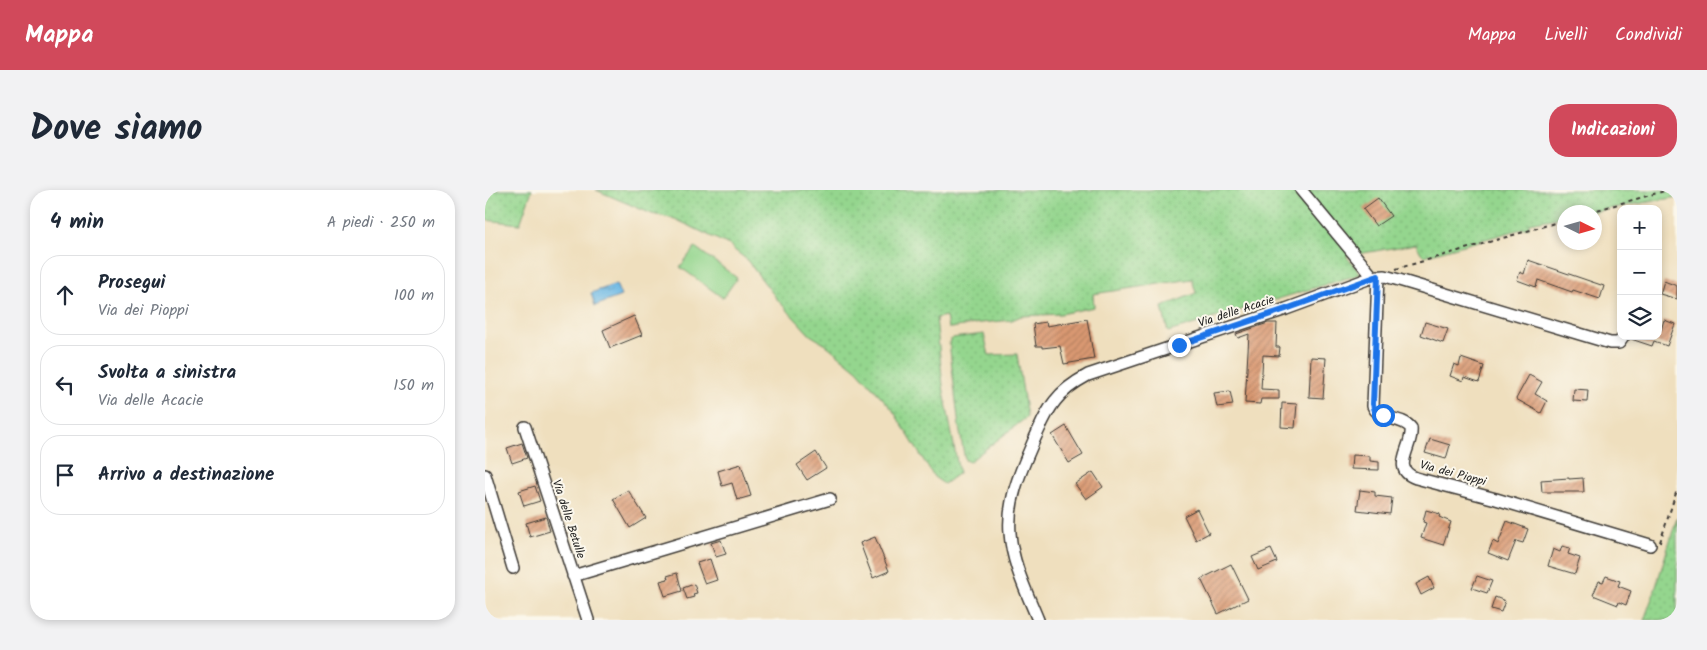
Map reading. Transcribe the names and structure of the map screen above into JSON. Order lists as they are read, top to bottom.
{
  "streets": {
    "street": ["Via delle Acacie", "Via dei Pioppi", "Via delle Betulle"]
  },
  "crossings": [
    ["Via delle Acacie", "Via dei Pioppi"]
  ],
  "north": "right",
  "page": {
    "header": "Mappa",
    "nav": ["Mappa", "Livelli", "Condividi"],
    "title": "Dove siamo",
    "buttons": "Indicazioni",
    "heading": ["4 min", "A piedi · 250 m"],
    "map_buttons": ["+", "−"],
    "list": [
      ["Prosegui", "Via dei Pioppi", "100 m"],
      ["Svolta a sinistra", "Via delle Acacie", "150 m"],
      "Arrivo a destinazione"
    ]
  }
}
